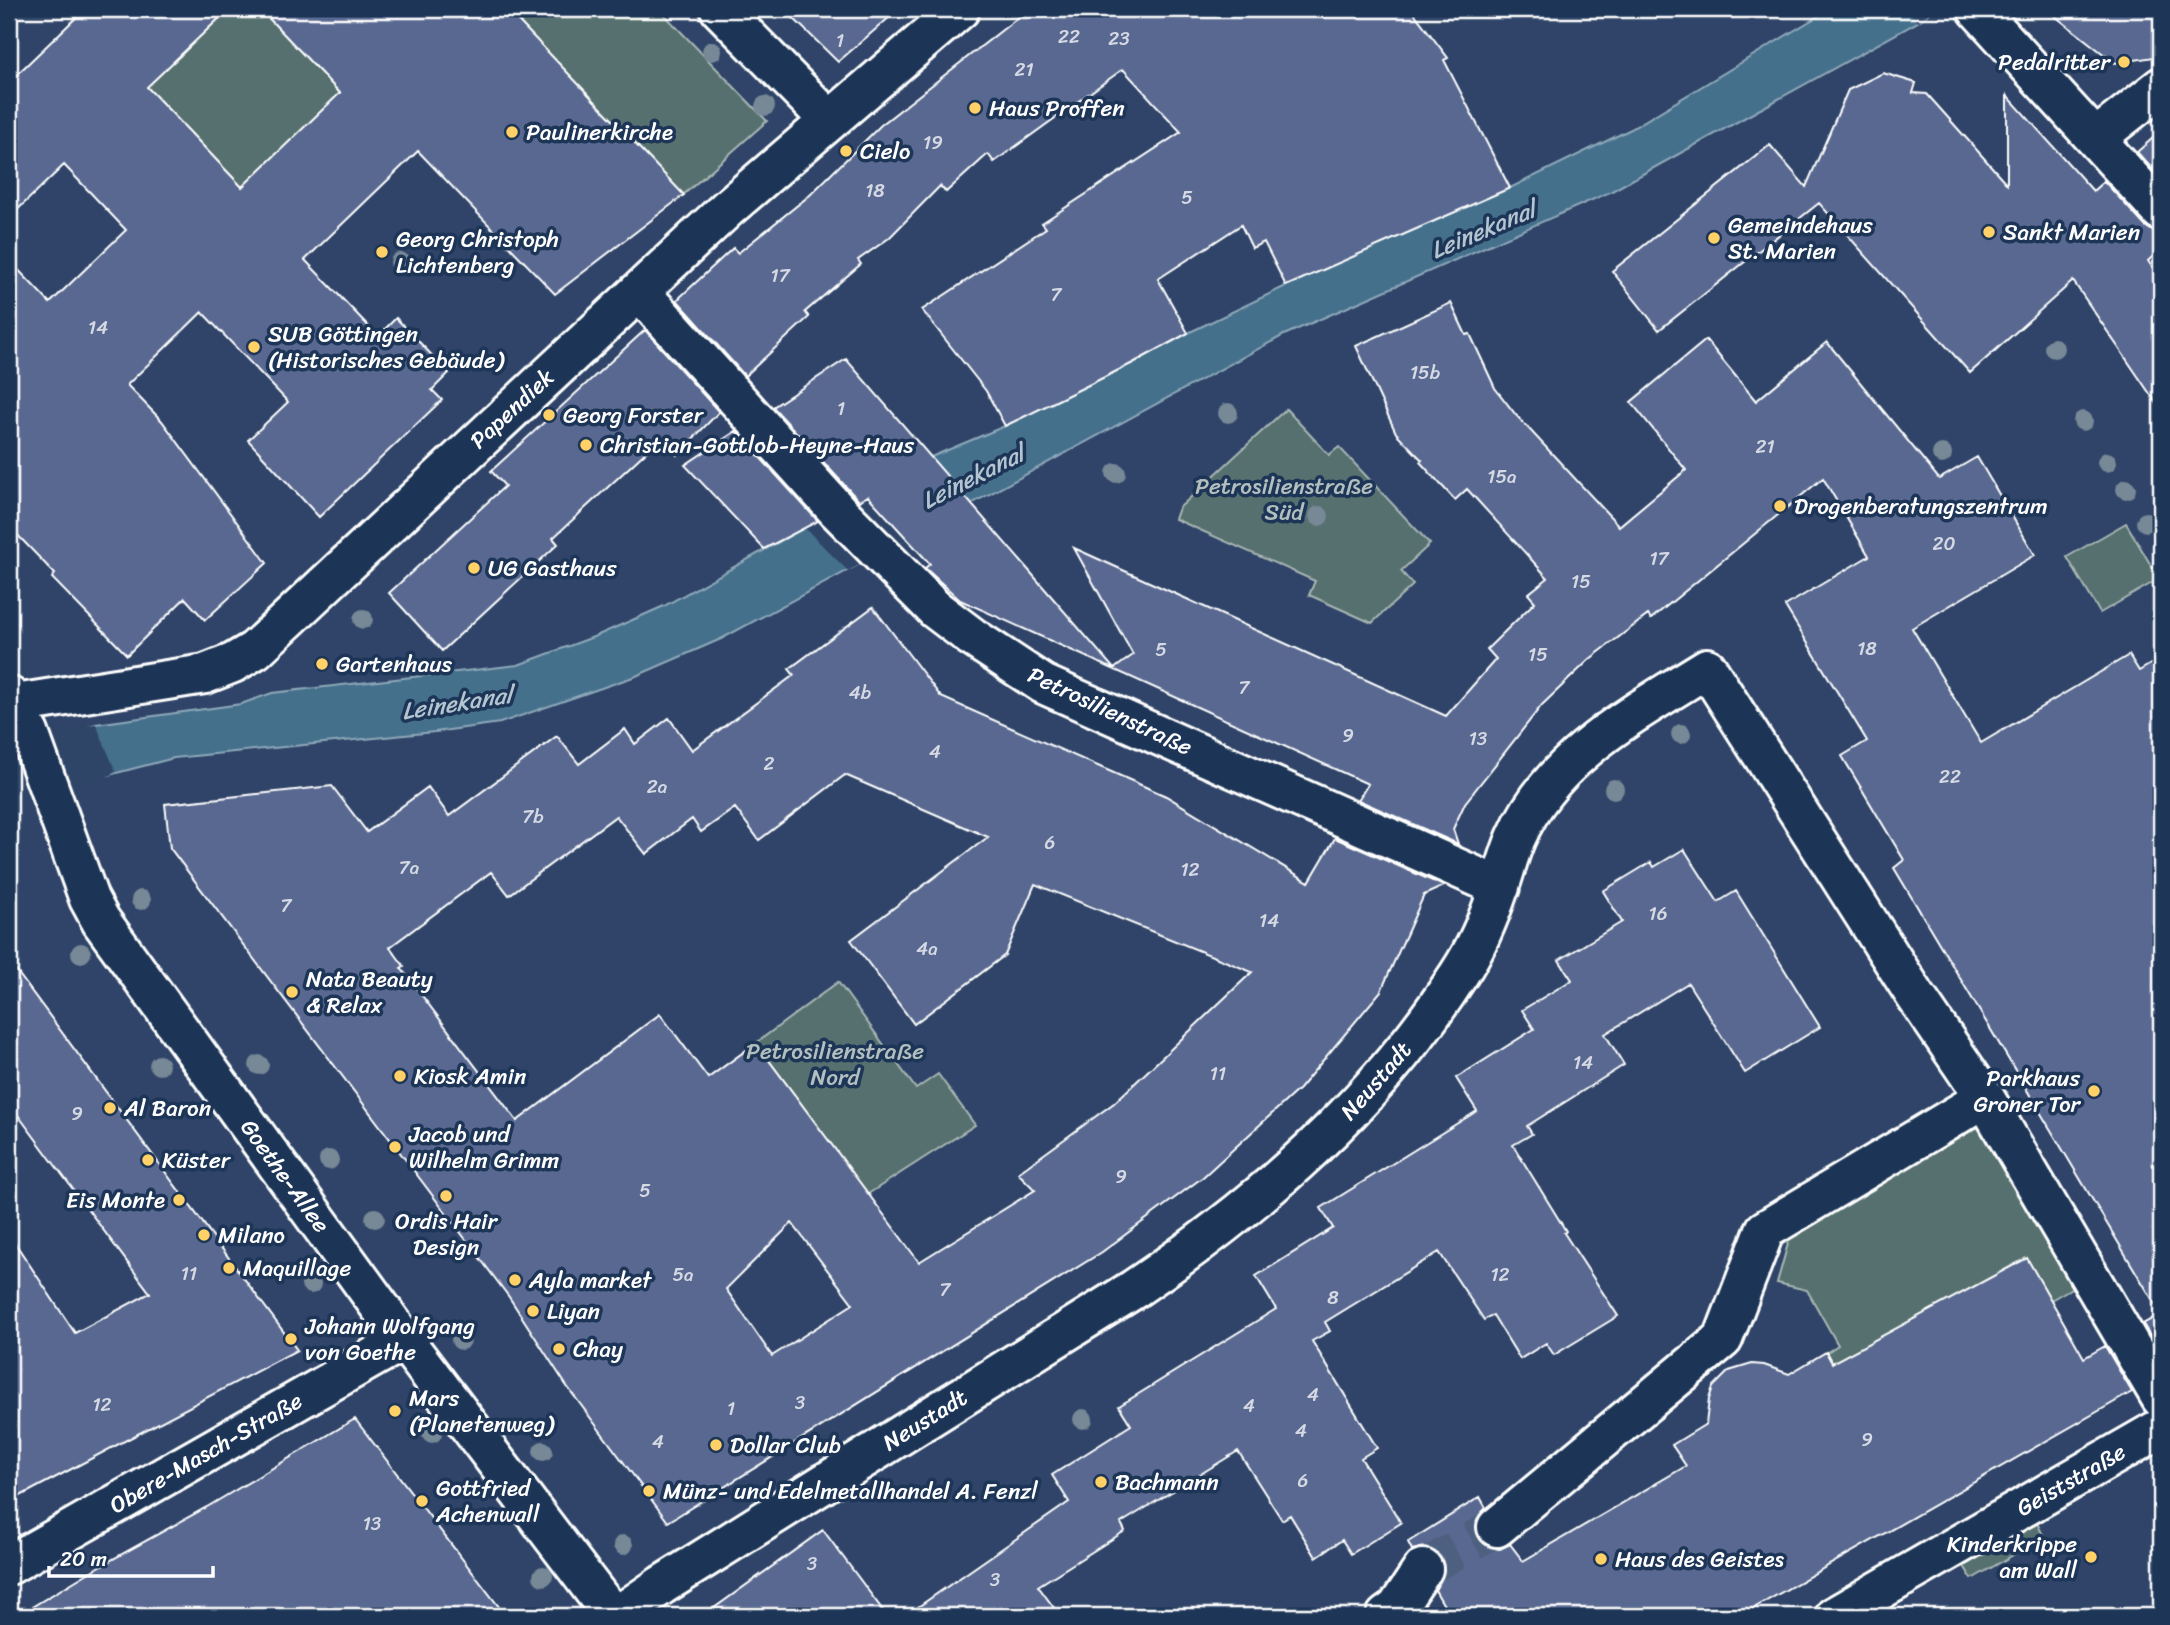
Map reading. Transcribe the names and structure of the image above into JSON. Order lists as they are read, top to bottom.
{
  "streets": {
    "street": [
      "Papendiek",
      "Petrosilienstraße",
      "Neustadt",
      "Goethe-Allee",
      "Obere-Masch-Straße",
      "Geiststraße"
    ]
  },
  "crossings": [
    ["Papendiek", "Petrosilienstraße"],
    ["Papendiek", "Goethe-Allee"],
    ["Petrosilienstraße", "Neustadt"],
    ["Neustadt", "Goethe-Allee"],
    ["Goethe-Allee", "Obere-Masch-Straße"]
  ],
  "water": ["Leinekanal"],
  "parks": ["Petrosilienstraße Süd", "Petrosilienstraße Nord"],
  "places": [
    "Pedalritter",
    "Haus Proffen",
    "Paulinerkirche",
    "Cielo",
    "Sankt Marien",
    "Gemeindehaus St. Marien",
    "Georg Christoph Lichtenberg",
    "SUB Göttingen (Historisches Gebäude)",
    "Georg Forster",
    "Christian-Gottlob-Heyne-Haus",
    "Drogenberatungszentrum",
    "UG Gasthaus",
    "Gartenhaus",
    "Nata Beauty & Relax",
    "Kiosk Amin",
    "Parkhaus Groner Tor",
    "Al Baron",
    "Jacob und Wilhelm Grimm",
    "Küster",
    "Ordis Hair Design",
    "Eis Monte",
    "Milano",
    "Maquillage",
    "Ayla market",
    "Liyan",
    "Johann Wolfgang von Goethe",
    "Chay",
    "Mars (Planetenweg)",
    "Dollar Club",
    "Bachmann",
    "Münz- und Edelmetallhandel A. Fenzl",
    "Gottfried Achenwall",
    "Kinderkrippe am Wall",
    "Haus des Geistes"
  ],
  "house_numbers": [
    "22",
    "23",
    "1",
    "21",
    "19",
    "18",
    "5",
    "17",
    "7",
    "14",
    "15b",
    "1",
    "21",
    "15a",
    "20",
    "17",
    "15",
    "18",
    "5",
    "15",
    "7",
    "4b",
    "9",
    "13",
    "4",
    "2",
    "22",
    "2a",
    "7b",
    "6",
    "7a",
    "12",
    "7",
    "16",
    "14",
    "4a",
    "14",
    "11",
    "9",
    "9",
    "5",
    "11",
    "5a",
    "12",
    "7",
    "8",
    "4",
    "3",
    "12",
    "4",
    "1",
    "4",
    "9",
    "4",
    "6",
    "13",
    "3",
    "3"
  ],
  "scale_bar": "20 m"
}
